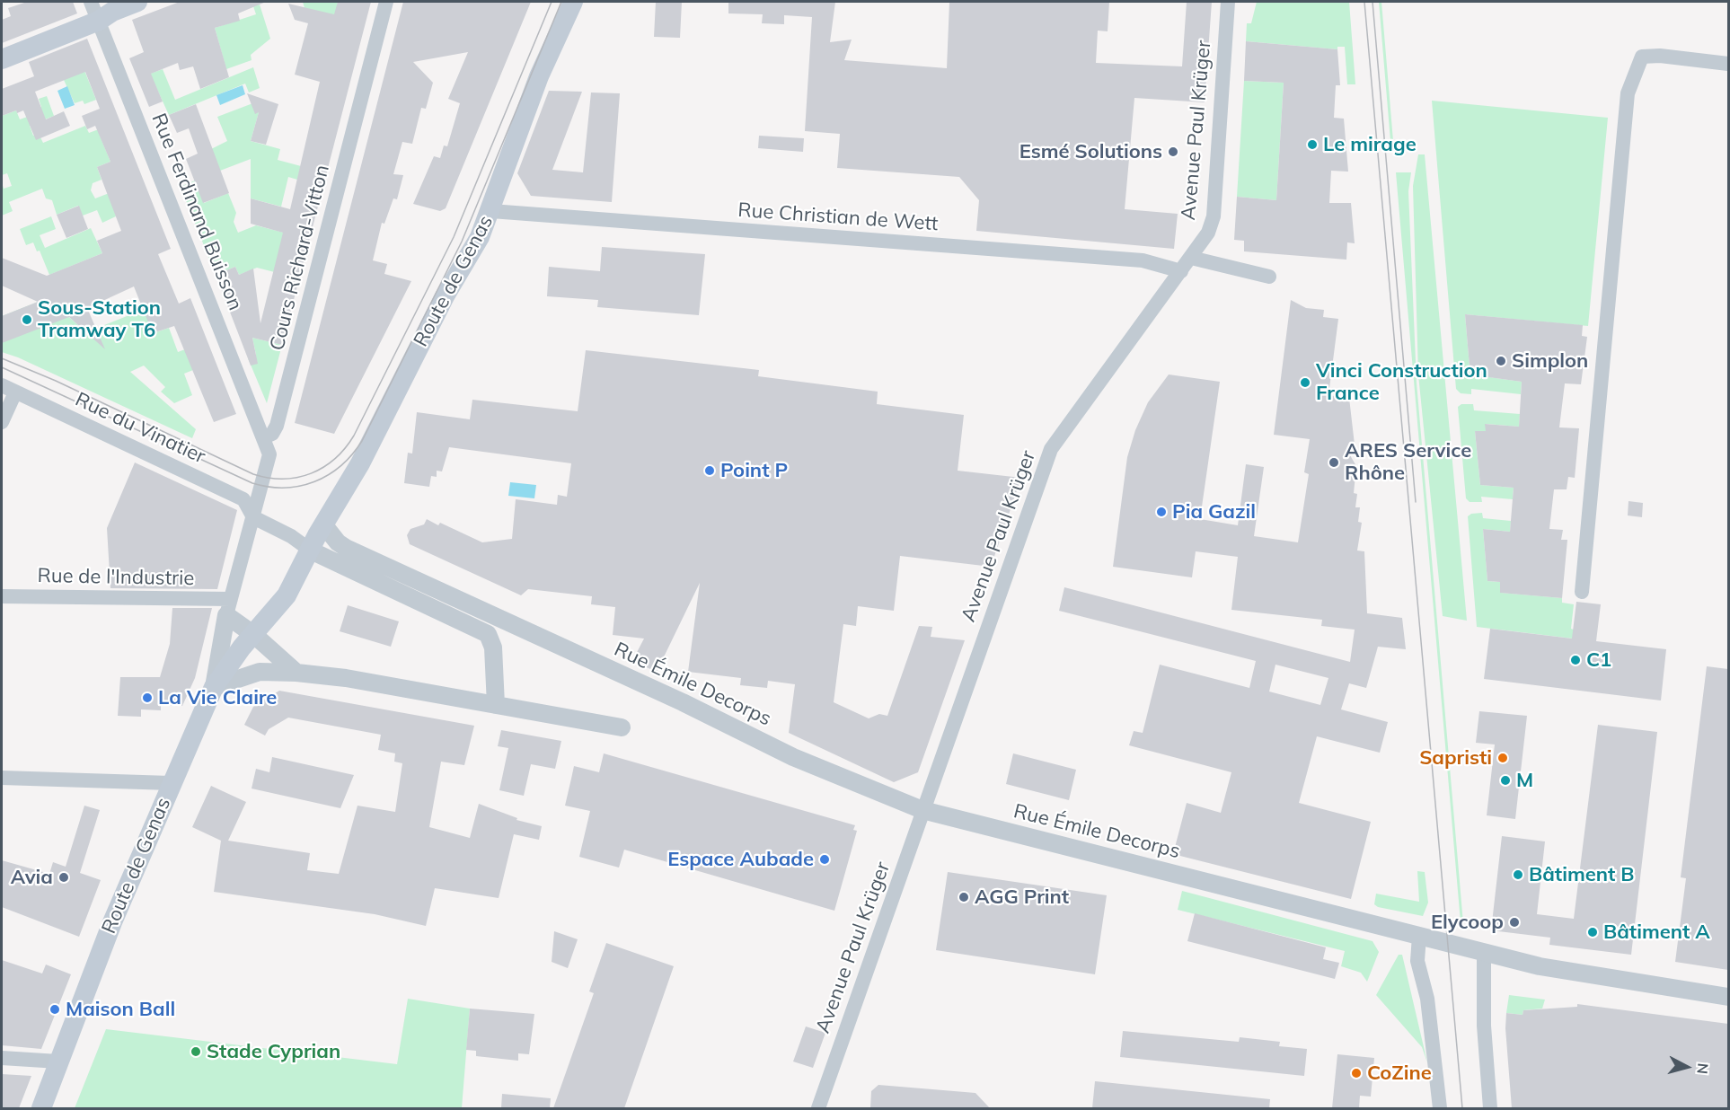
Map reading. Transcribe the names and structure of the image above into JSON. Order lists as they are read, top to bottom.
{
  "streets": {
    "main road": ["Route de Genas"],
    "street": [
      "Avenue Paul Krüger",
      "Rue Ferdinand Buisson",
      "Rue Christian de Wett",
      "Cours Richard-Vitton",
      "Rue du Vinatier",
      "Rue de l'Industrie",
      "Rue Émile Decorps"
    ]
  },
  "crossings": [
    ["Avenue Paul Krüger", "Rue Christian de Wett"],
    ["Avenue Paul Krüger", "Rue Émile Decorps"],
    ["Rue Ferdinand Buisson", "Cours Richard-Vitton"],
    ["Rue Christian de Wett", "Route de Genas"],
    ["Route de Genas", "Rue Émile Decorps"]
  ],
  "places": [
    "Le mirage",
    "Esmé Solutions",
    "Sous-Station Tramway T6",
    "Simplon",
    "Vinci Construction France",
    "ARES Service Rhône",
    "Point P",
    "Pia Gazil",
    "C1",
    "La Vie Claire",
    "Sapristi",
    "M",
    "Espace Aubade",
    "Bâtiment B",
    "Avia",
    "AGG Print",
    "Elycoop",
    "Bâtiment A",
    "Maison Ball",
    "Stade Cyprian",
    "CoZine"
  ],
  "north": "right"
}
